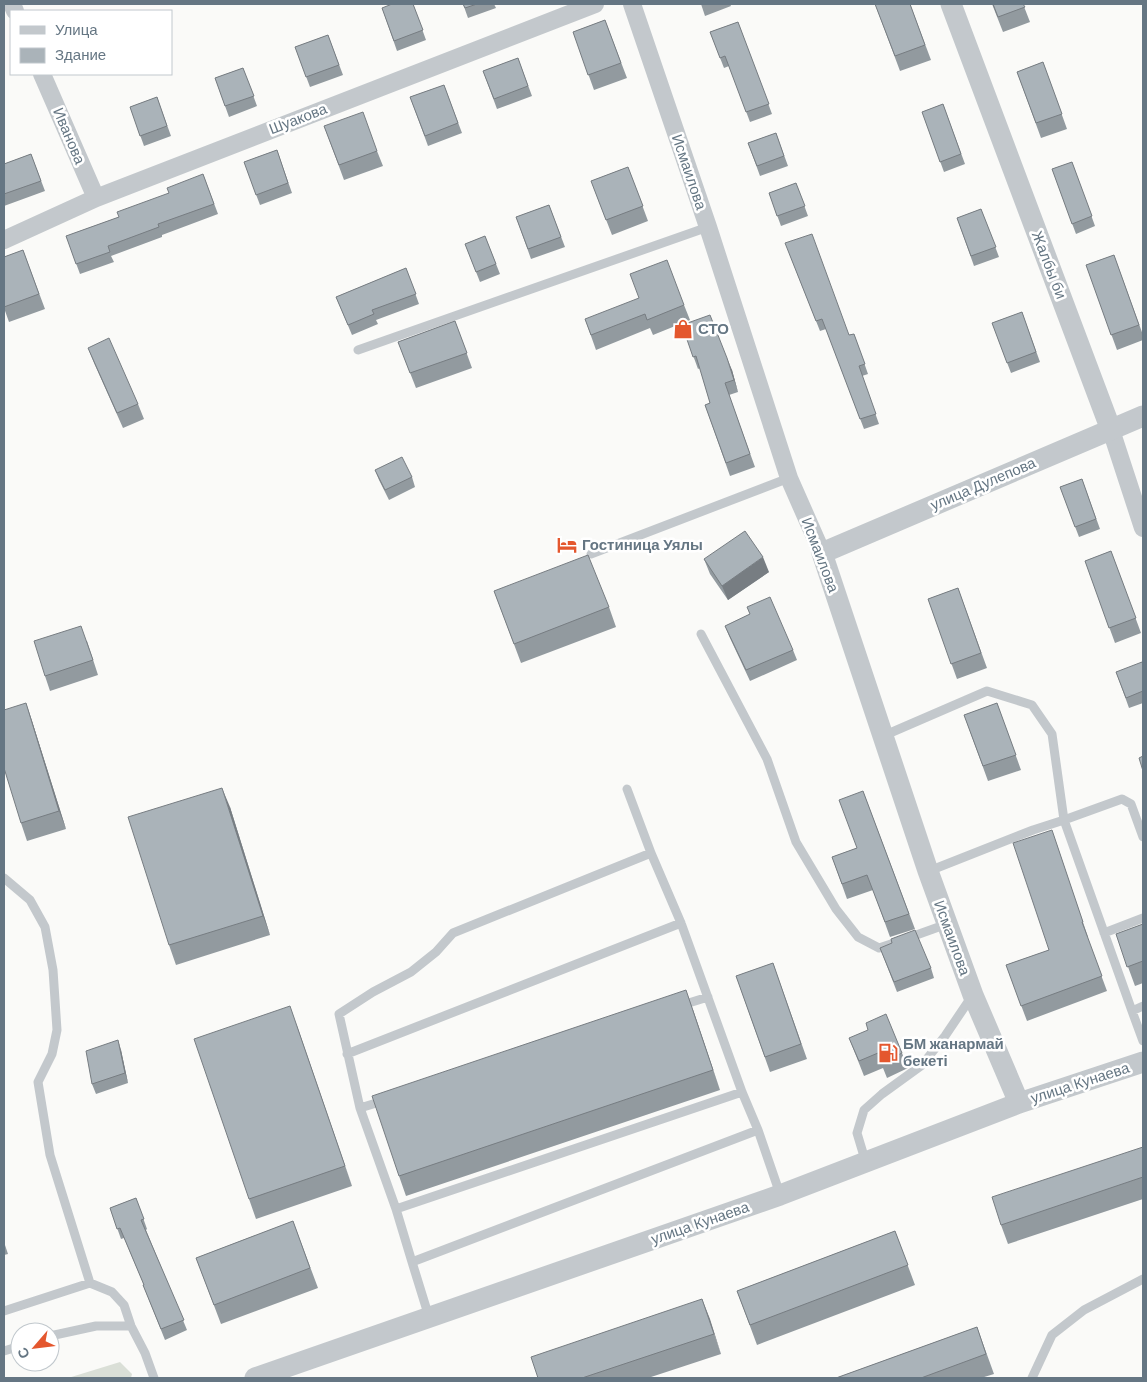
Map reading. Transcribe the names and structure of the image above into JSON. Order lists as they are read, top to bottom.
{
  "streets": {
    "street": [
      "Шуакова",
      "Иванова",
      "Исмаилова",
      "Жалбы би",
      "улица Дулепова",
      "улица Кунаева"
    ]
  },
  "crossings": [
    ["Шуакова", "Иванова"],
    ["Исмаилова", "улица Дулепова"],
    ["Исмаилова", "улица Кунаева"],
    ["Жалбы би", "улица Дулепова"]
  ],
  "places": {
    "shop": ["СТО"],
    "hotel": ["Гостиница Уялы"],
    "fuel station": ["БМ жанармай бекеті"]
  },
  "legend": ["Улица", "Здание"],
  "north": "bottom left"
}
